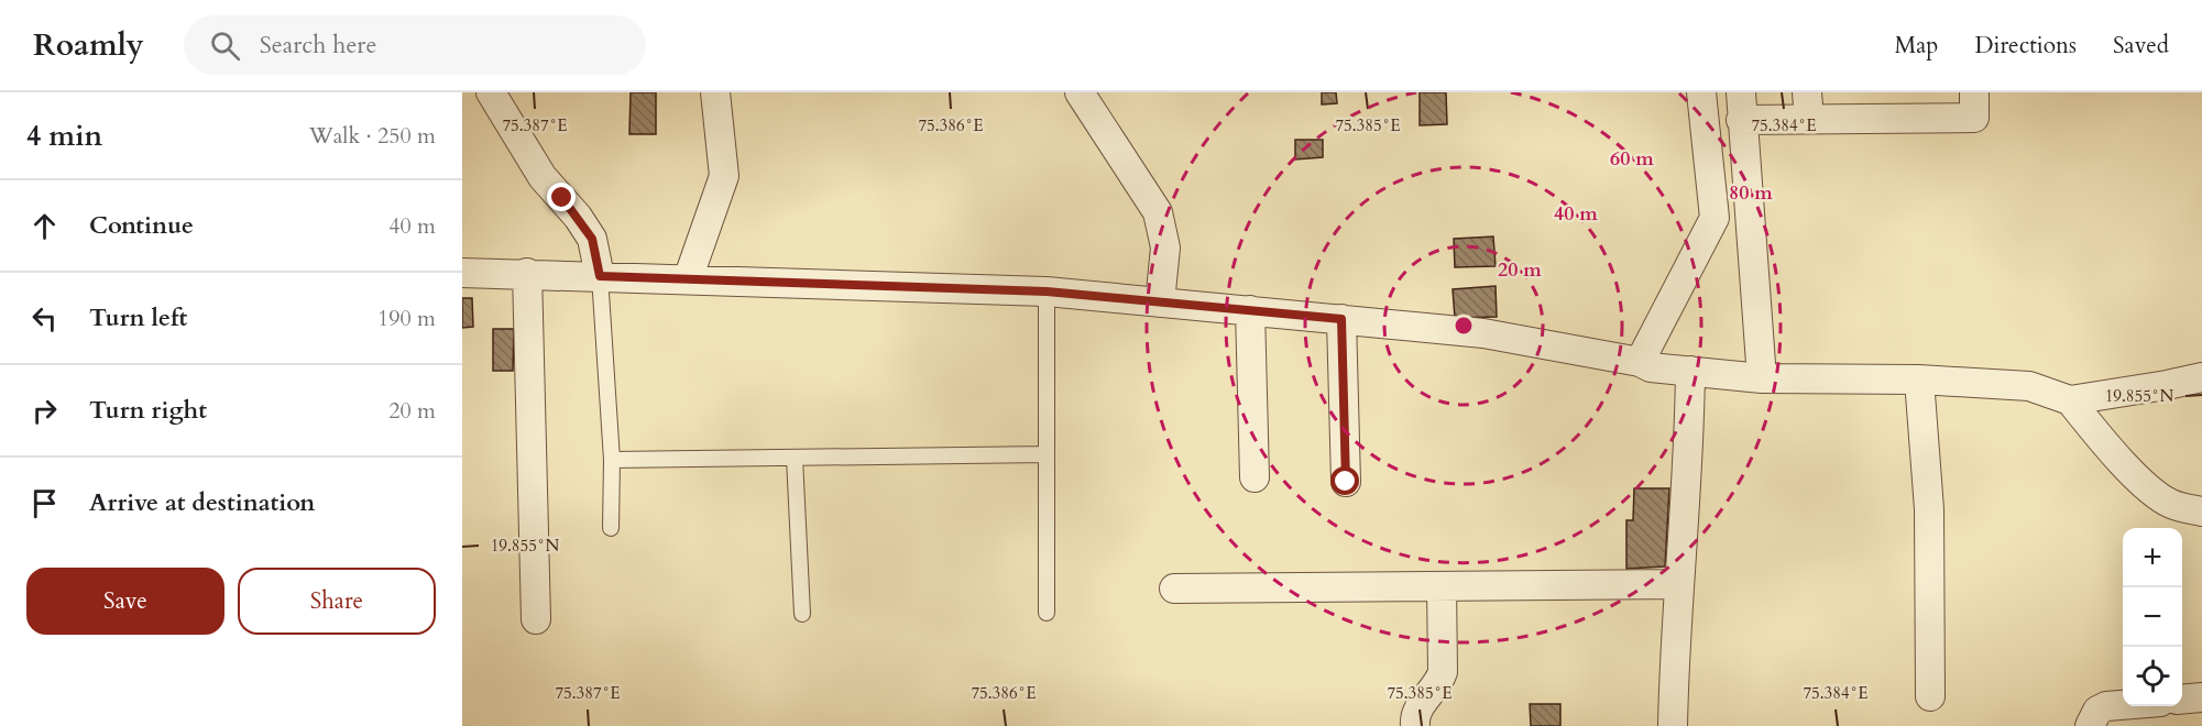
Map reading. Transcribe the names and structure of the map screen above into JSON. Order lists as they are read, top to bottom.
{
  "page": {
    "header": "Roamly",
    "search": "Search here",
    "nav": ["Map", "Directions", "Saved"],
    "heading": ["4 min", "Walk · 250 m"],
    "list": [
      ["Continue", "40 m"],
      ["Turn left", "190 m"],
      ["Turn right", "20 m"],
      "Arrive at destination"
    ],
    "map_buttons": ["+", "−"],
    "buttons": ["Save", "Share"]
  },
  "coordinates": [
    "75.387°E",
    "75.386°E",
    "75.385°E",
    "75.384°E",
    "19.855°N"
  ],
  "rings": [
    "60 m",
    "80 m",
    "40 m",
    "20 m"
  ]
}
